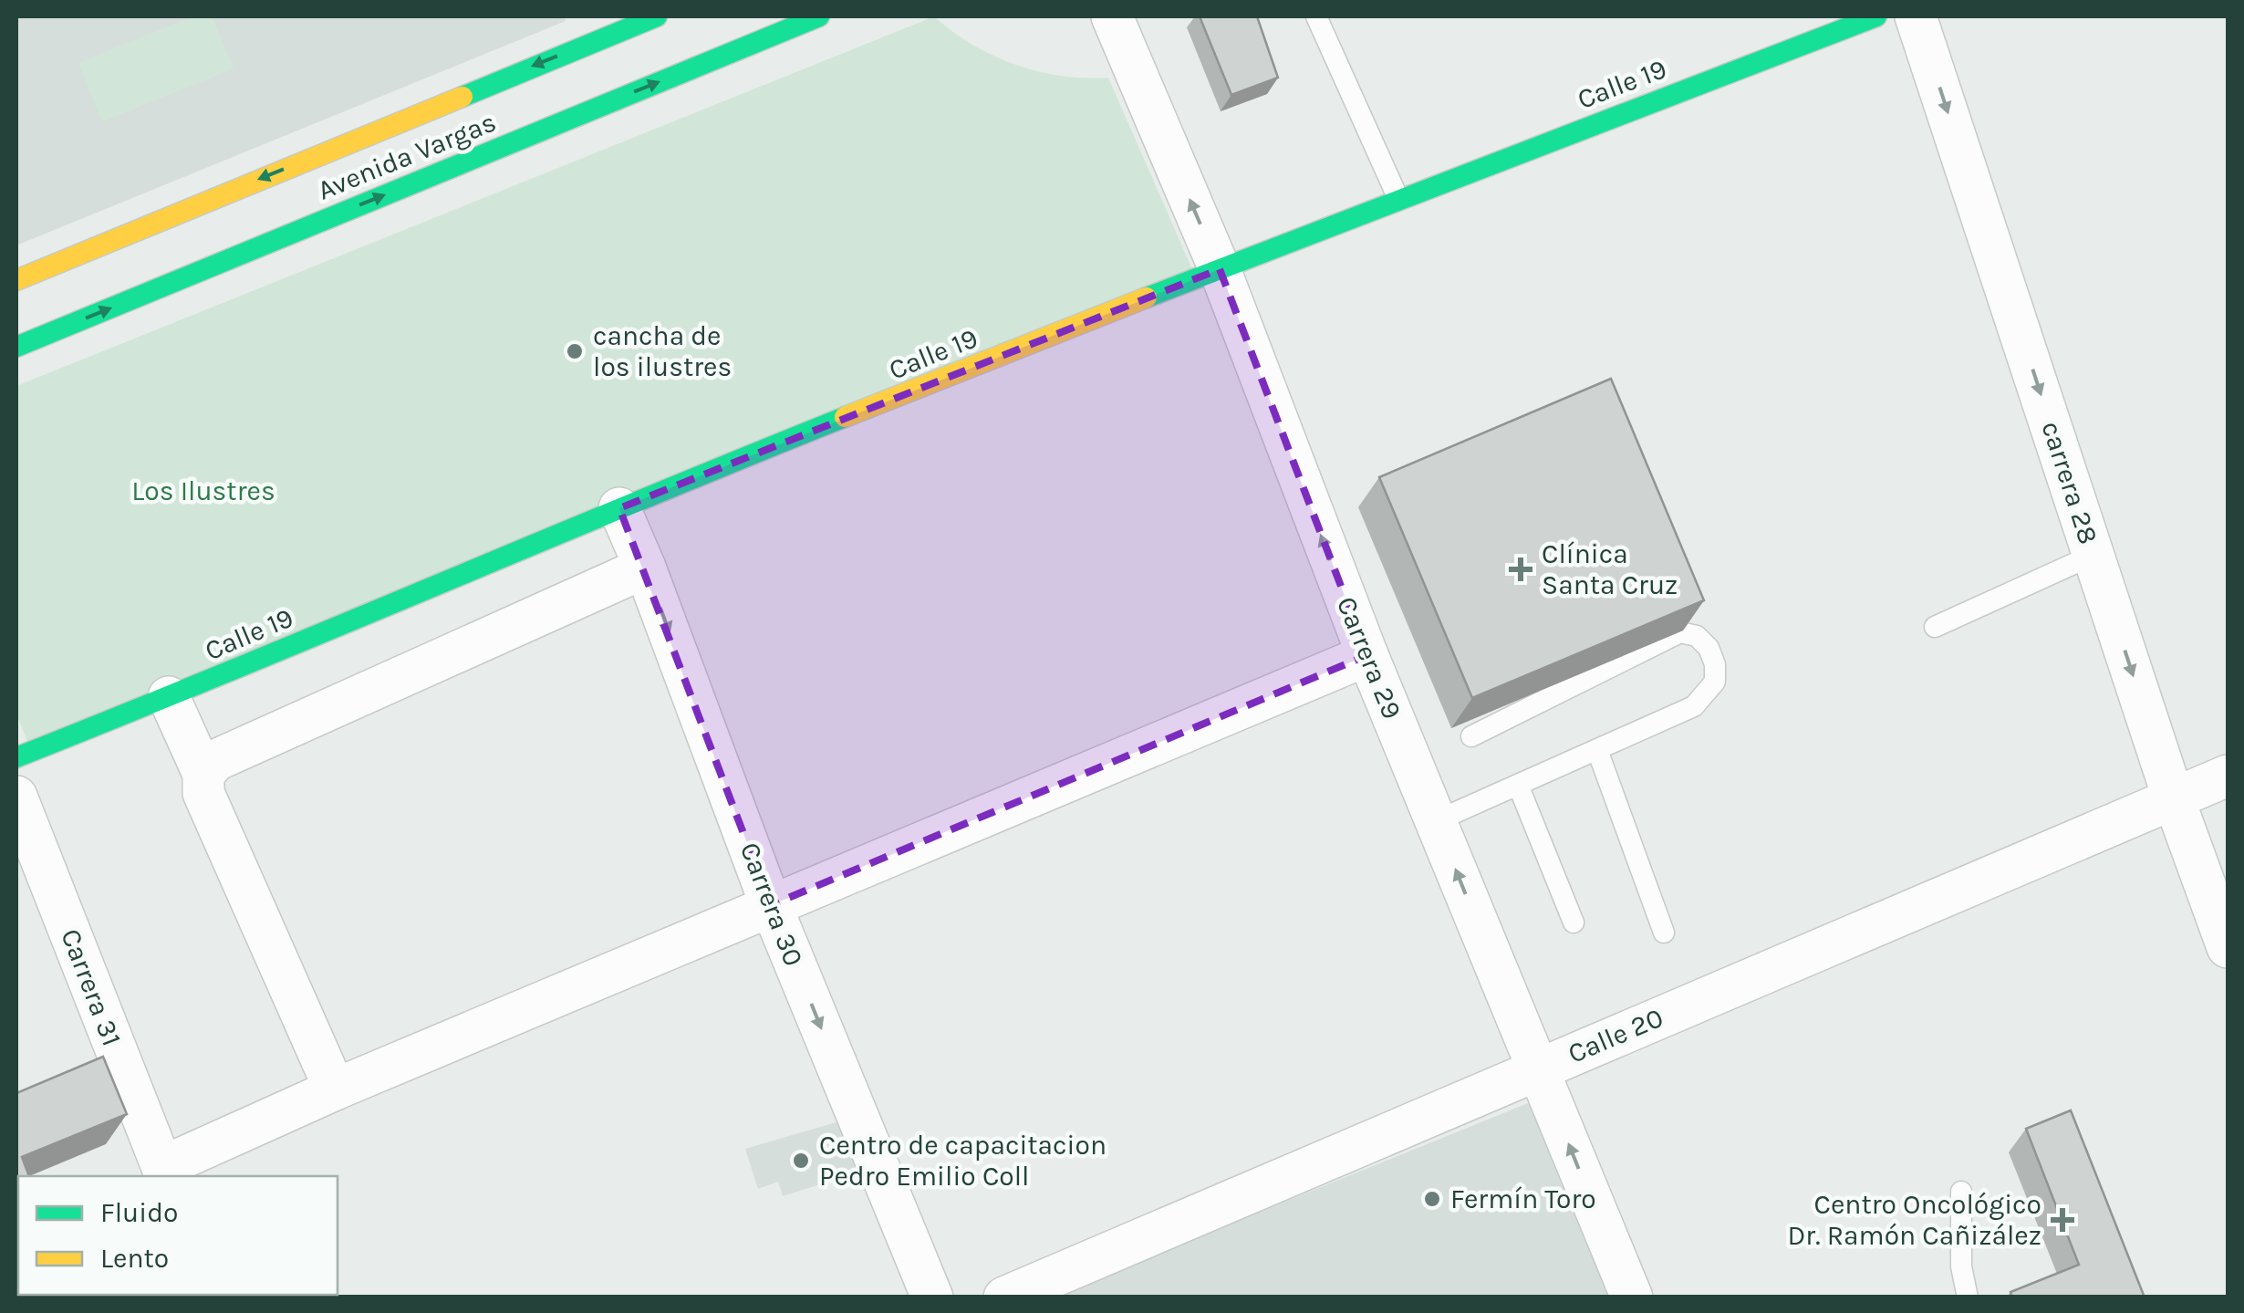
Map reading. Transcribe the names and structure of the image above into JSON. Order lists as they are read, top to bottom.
{
  "streets": {
    "street": [
      "Calle 19",
      "Avenida Vargas",
      "carrera 28",
      "Carrera 29",
      "Carrera 30",
      "Carrera 31",
      "Calle 20"
    ]
  },
  "crossings": [
    ["Calle 19", "Carrera 29"],
    ["Calle 19", "Carrera 30"],
    ["carrera 28", "Calle 20"],
    ["Carrera 29", "Calle 20"]
  ],
  "one_way": ["carrera 28", "Carrera 29", "Carrera 30"],
  "parks": ["Los Ilustres"],
  "places": {
    "other": ["cancha de los ilustres", "Centro de capacitacion Pedro Emilio Coll", "Fermín Toro"],
    "health": ["Clínica Santa Cruz", "Centro Oncológico Dr. Ramón Cañizález"]
  },
  "legend": ["Fluido", "Lento"]
}
